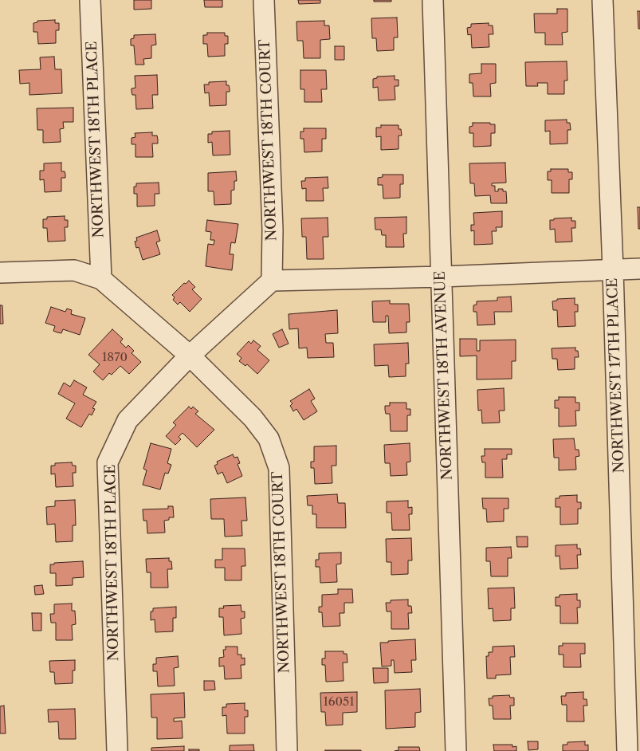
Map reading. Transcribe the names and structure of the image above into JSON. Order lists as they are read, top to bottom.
{
  "streets": {
    "street": [
      "NORTHWEST 18TH PLACE",
      "NORTHWEST 18TH COURT",
      "NORTHWEST 18TH AVENUE",
      "NORTHWEST 17TH PLACE"
    ]
  },
  "crossings": [
    ["NORTHWEST 18TH PLACE", "NORTHWEST 18TH COURT"]
  ],
  "house_numbers": ["1870", "16051"]
}
